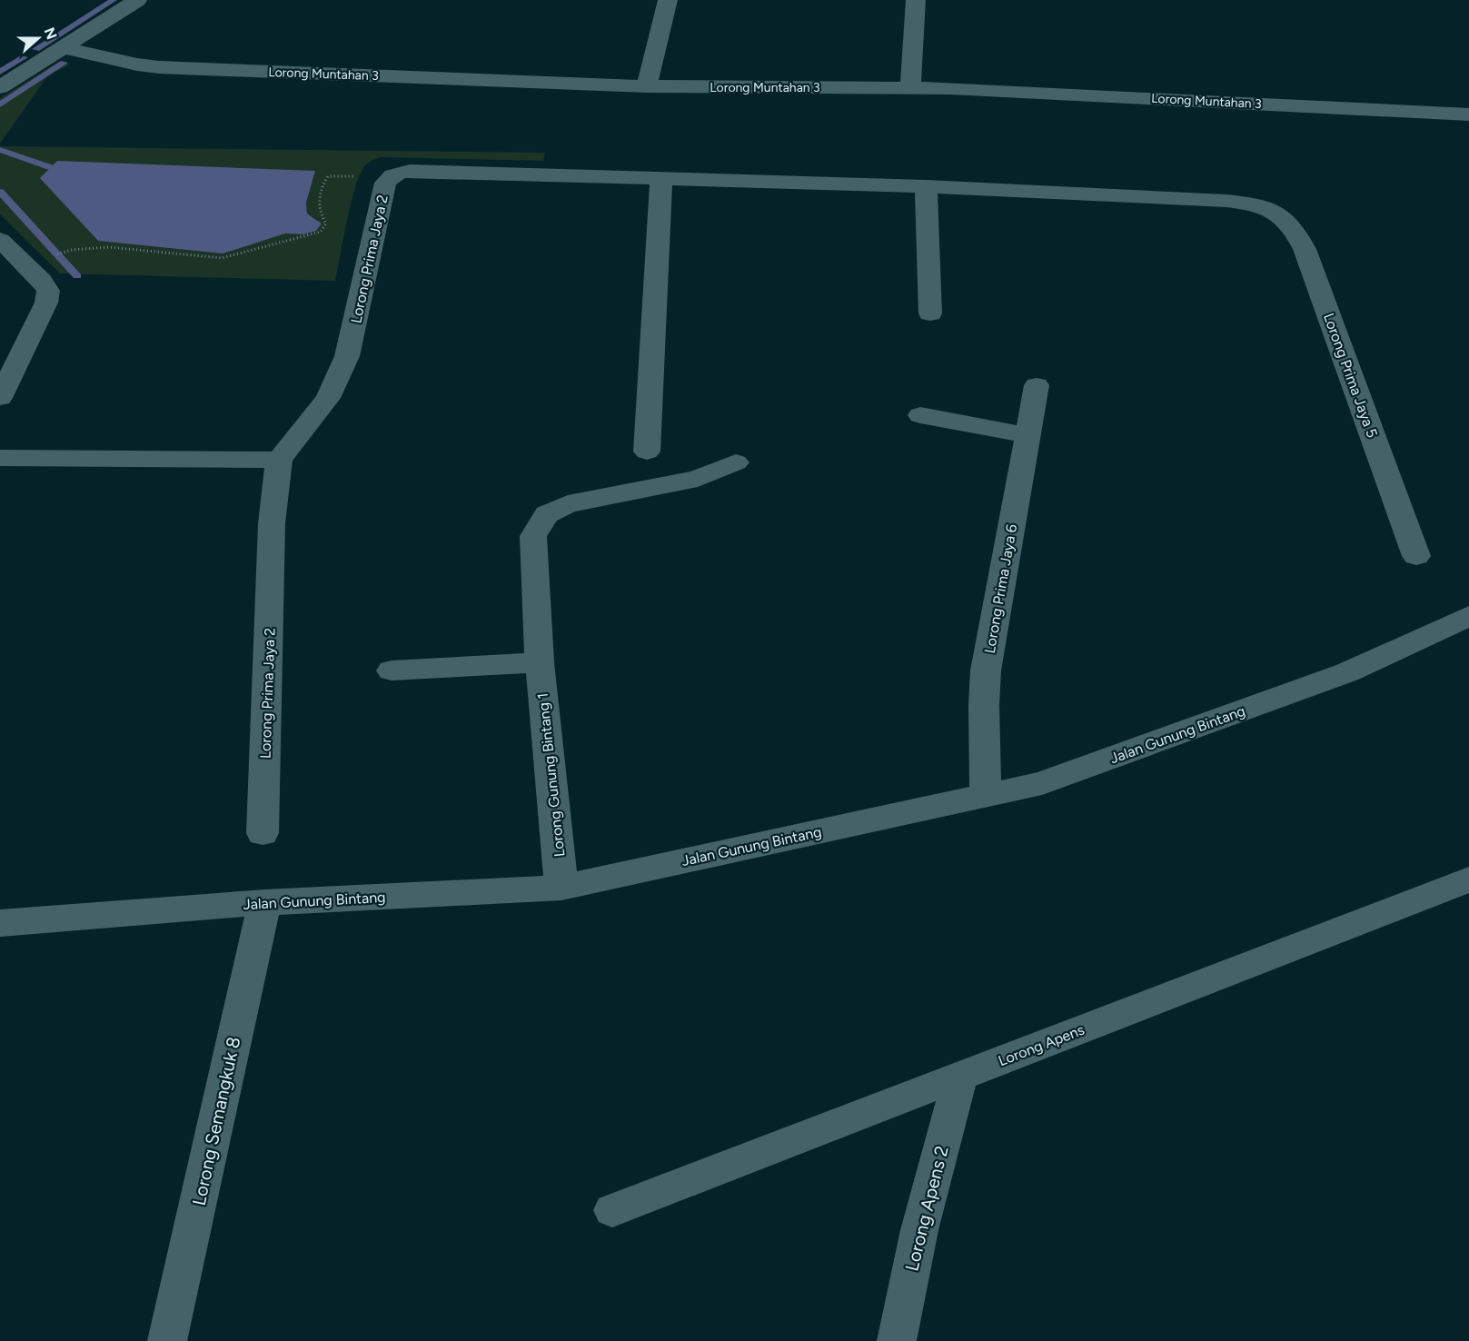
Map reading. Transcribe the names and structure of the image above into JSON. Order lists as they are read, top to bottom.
{
  "streets": {
    "street": [
      "Lorong Muntahan 3",
      "Lorong Prima Jaya 2",
      "Lorong Prima Jaya 5",
      "Lorong Prima Jaya 6",
      "Jalan Gunung Bintang",
      "Lorong Gunung Bintang 1",
      "Lorong Apens",
      "Lorong Semangkuk 8",
      "Lorong Apens 2"
    ]
  },
  "crossings": [
    ["Lorong Prima Jaya 2", "Lorong Prima Jaya 5"],
    ["Lorong Prima Jaya 6", "Jalan Gunung Bintang"],
    ["Jalan Gunung Bintang", "Lorong Gunung Bintang 1"],
    ["Jalan Gunung Bintang", "Lorong Semangkuk 8"],
    ["Lorong Apens", "Lorong Apens 2"]
  ],
  "north": "right"
}
